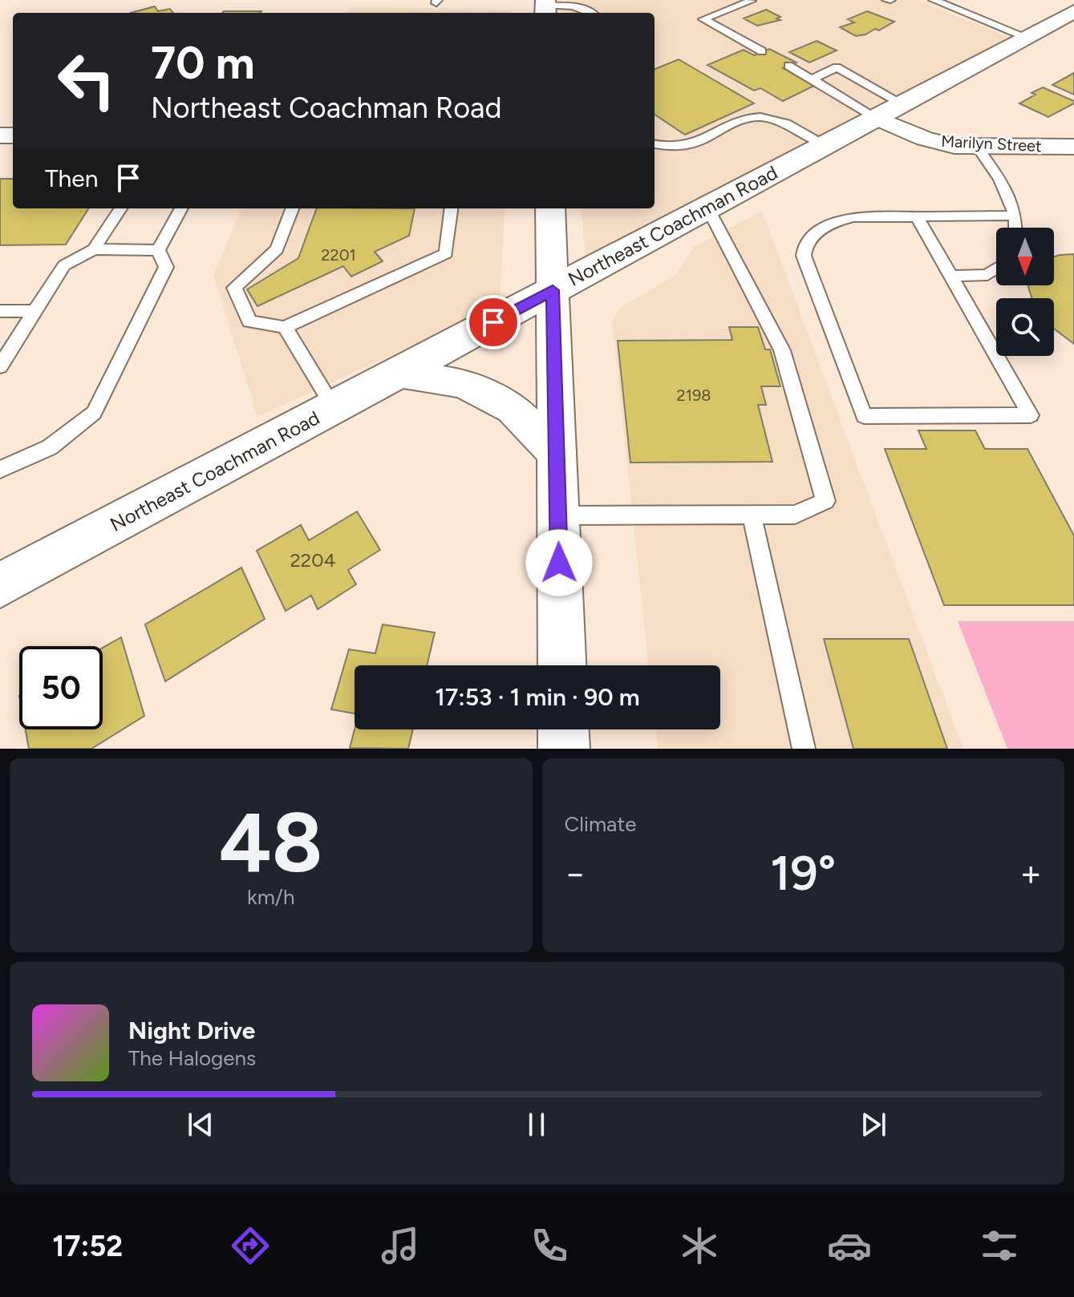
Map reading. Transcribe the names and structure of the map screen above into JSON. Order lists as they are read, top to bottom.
{
  "streets": {
    "main road": ["Northeast Coachman Road"],
    "street": ["Marilyn Street"]
  },
  "crossings": [
    ["Marilyn Street", "Northeast Coachman Road"]
  ],
  "house_numbers": ["2201", "2198", "2204"],
  "north": "bottom",
  "page": {
    "turn": ["70 m", "Northeast Coachman Road"],
    "then": "Then",
    "limit": "50",
    "trip": "17:53 · 1 min · 90 m",
    "tile": [
      ["48", "km/h"],
      "Climate"
    ],
    "heat": ["−", "19°", "+"],
    "song": ["Night Drive", "The Halogens"],
    "tabs": "17:52"
  }
}
